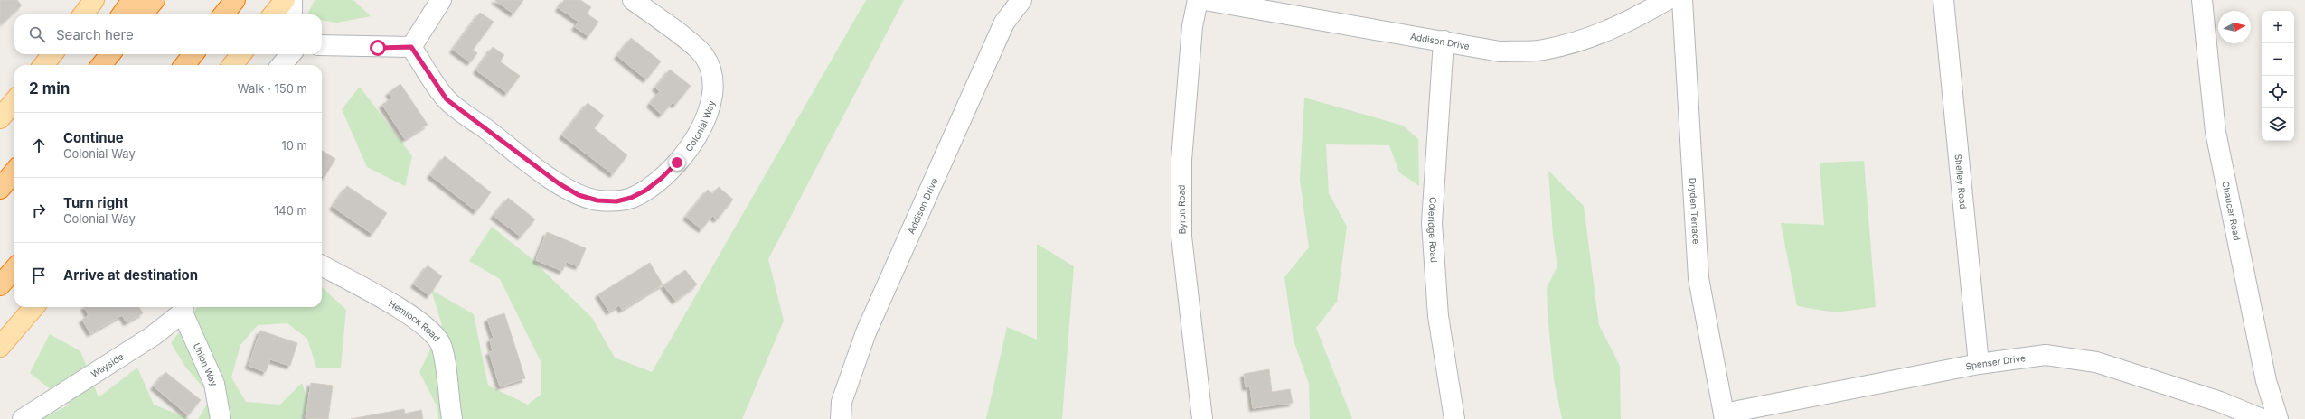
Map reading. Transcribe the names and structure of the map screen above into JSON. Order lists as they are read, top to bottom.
{
  "streets": {
    "street": [
      "Addison Drive",
      "Colonial Way",
      "Shelley Road",
      "Byron Road",
      "Dryden Terrace",
      "Chaucer Road",
      "Coleridge Road",
      "Hemlock Road",
      "Spenser Drive",
      "Wayside",
      "Union Way"
    ]
  },
  "crossings": [
    ["Addison Drive", "Coleridge Road"],
    ["Shelley Road", "Spenser Drive"],
    ["Dryden Terrace", "Spenser Drive"],
    ["Wayside", "Union Way"]
  ],
  "north": "right",
  "page": {
    "map_buttons": ["+", "−"],
    "search": "Search here",
    "heading": ["2 min", "Walk · 150 m"],
    "list": [
      ["Continue", "Colonial Way", "10 m"],
      ["Turn right", "Colonial Way", "140 m"],
      "Arrive at destination"
    ]
  }
}
